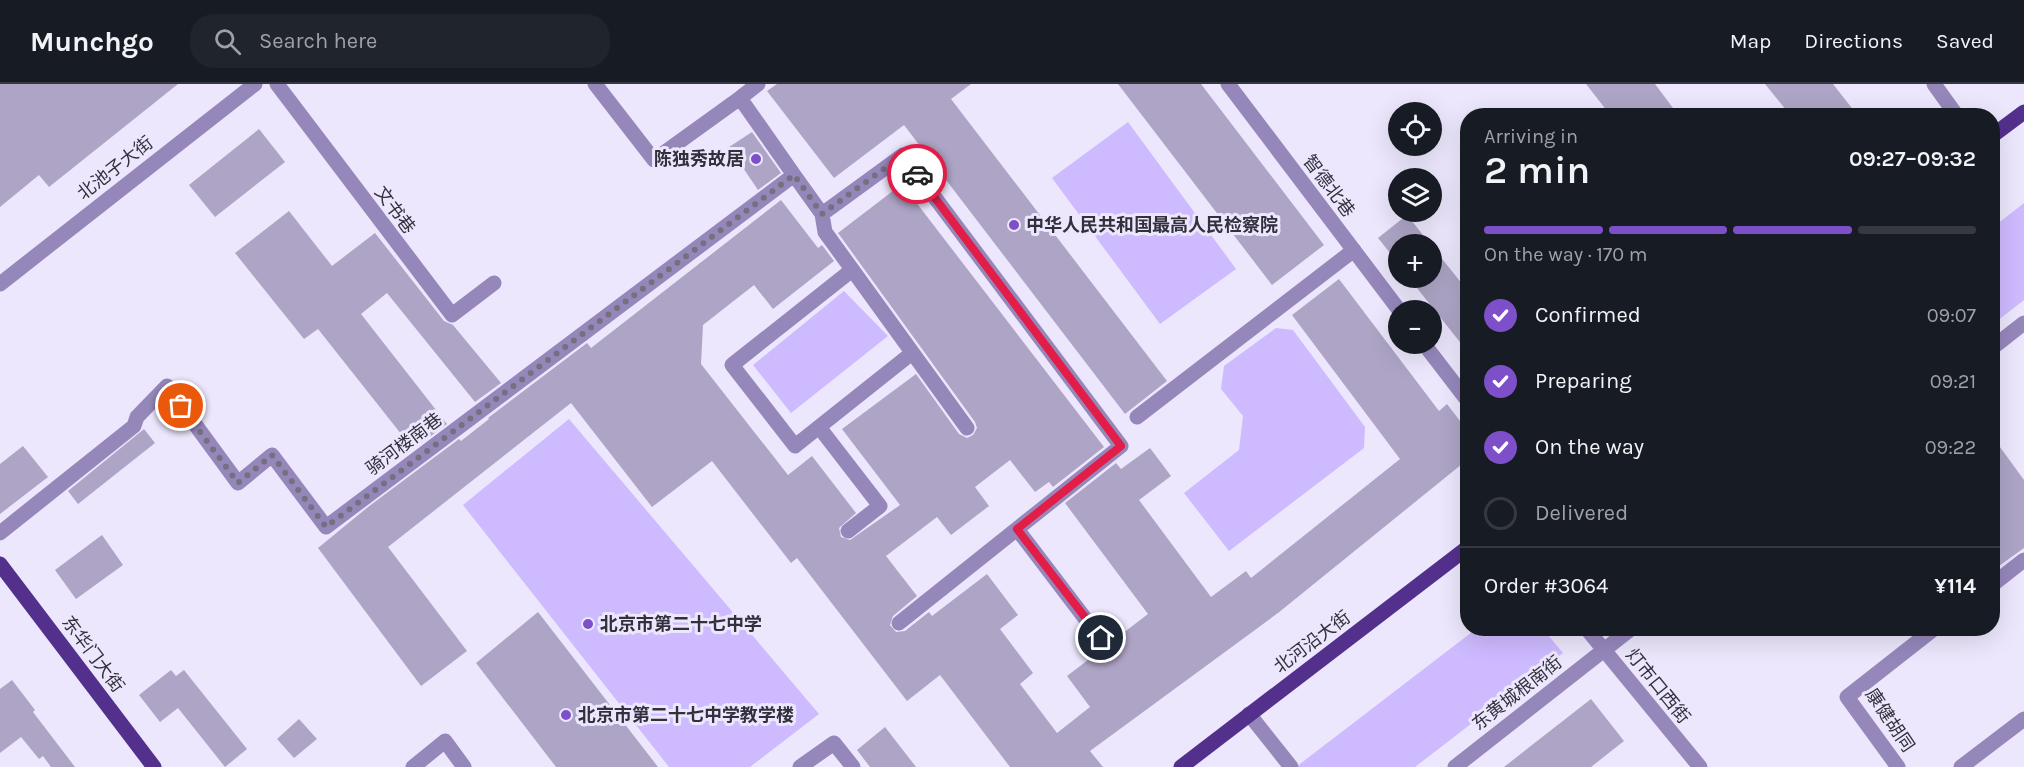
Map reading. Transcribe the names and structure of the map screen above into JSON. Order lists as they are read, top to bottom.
{
  "streets": {
    "main road": ["北河沿大街", "东华门大街"],
    "street": [
      "北池子大街",
      "智德北巷",
      "文书巷",
      "骑河楼南巷",
      "灯市口西街",
      "东黄城根南街",
      "康健胡同"
    ]
  },
  "crossings": [
    ["灯市口西街", "东黄城根南街"]
  ],
  "places": [
    "陈独秀故居",
    "中华人民共和国最高人民检察院",
    "北京市第二十七中学",
    "北京市第二十七中学教学楼"
  ],
  "page": {
    "header": "Munchgo",
    "search": "Search here",
    "nav": ["Map", "Directions", "Saved"],
    "map_buttons": ["+", "−"],
    "heading": ["2 min", "Arriving in", "09:27–09:32"],
    "panel": ["Order #3064", "¥114"],
    "bar": "On the way · 170 m",
    "list": [
      ["Confirmed", "09:07"],
      ["Preparing", "09:21"],
      ["On the way", "09:22"],
      "Delivered"
    ]
  }
}
